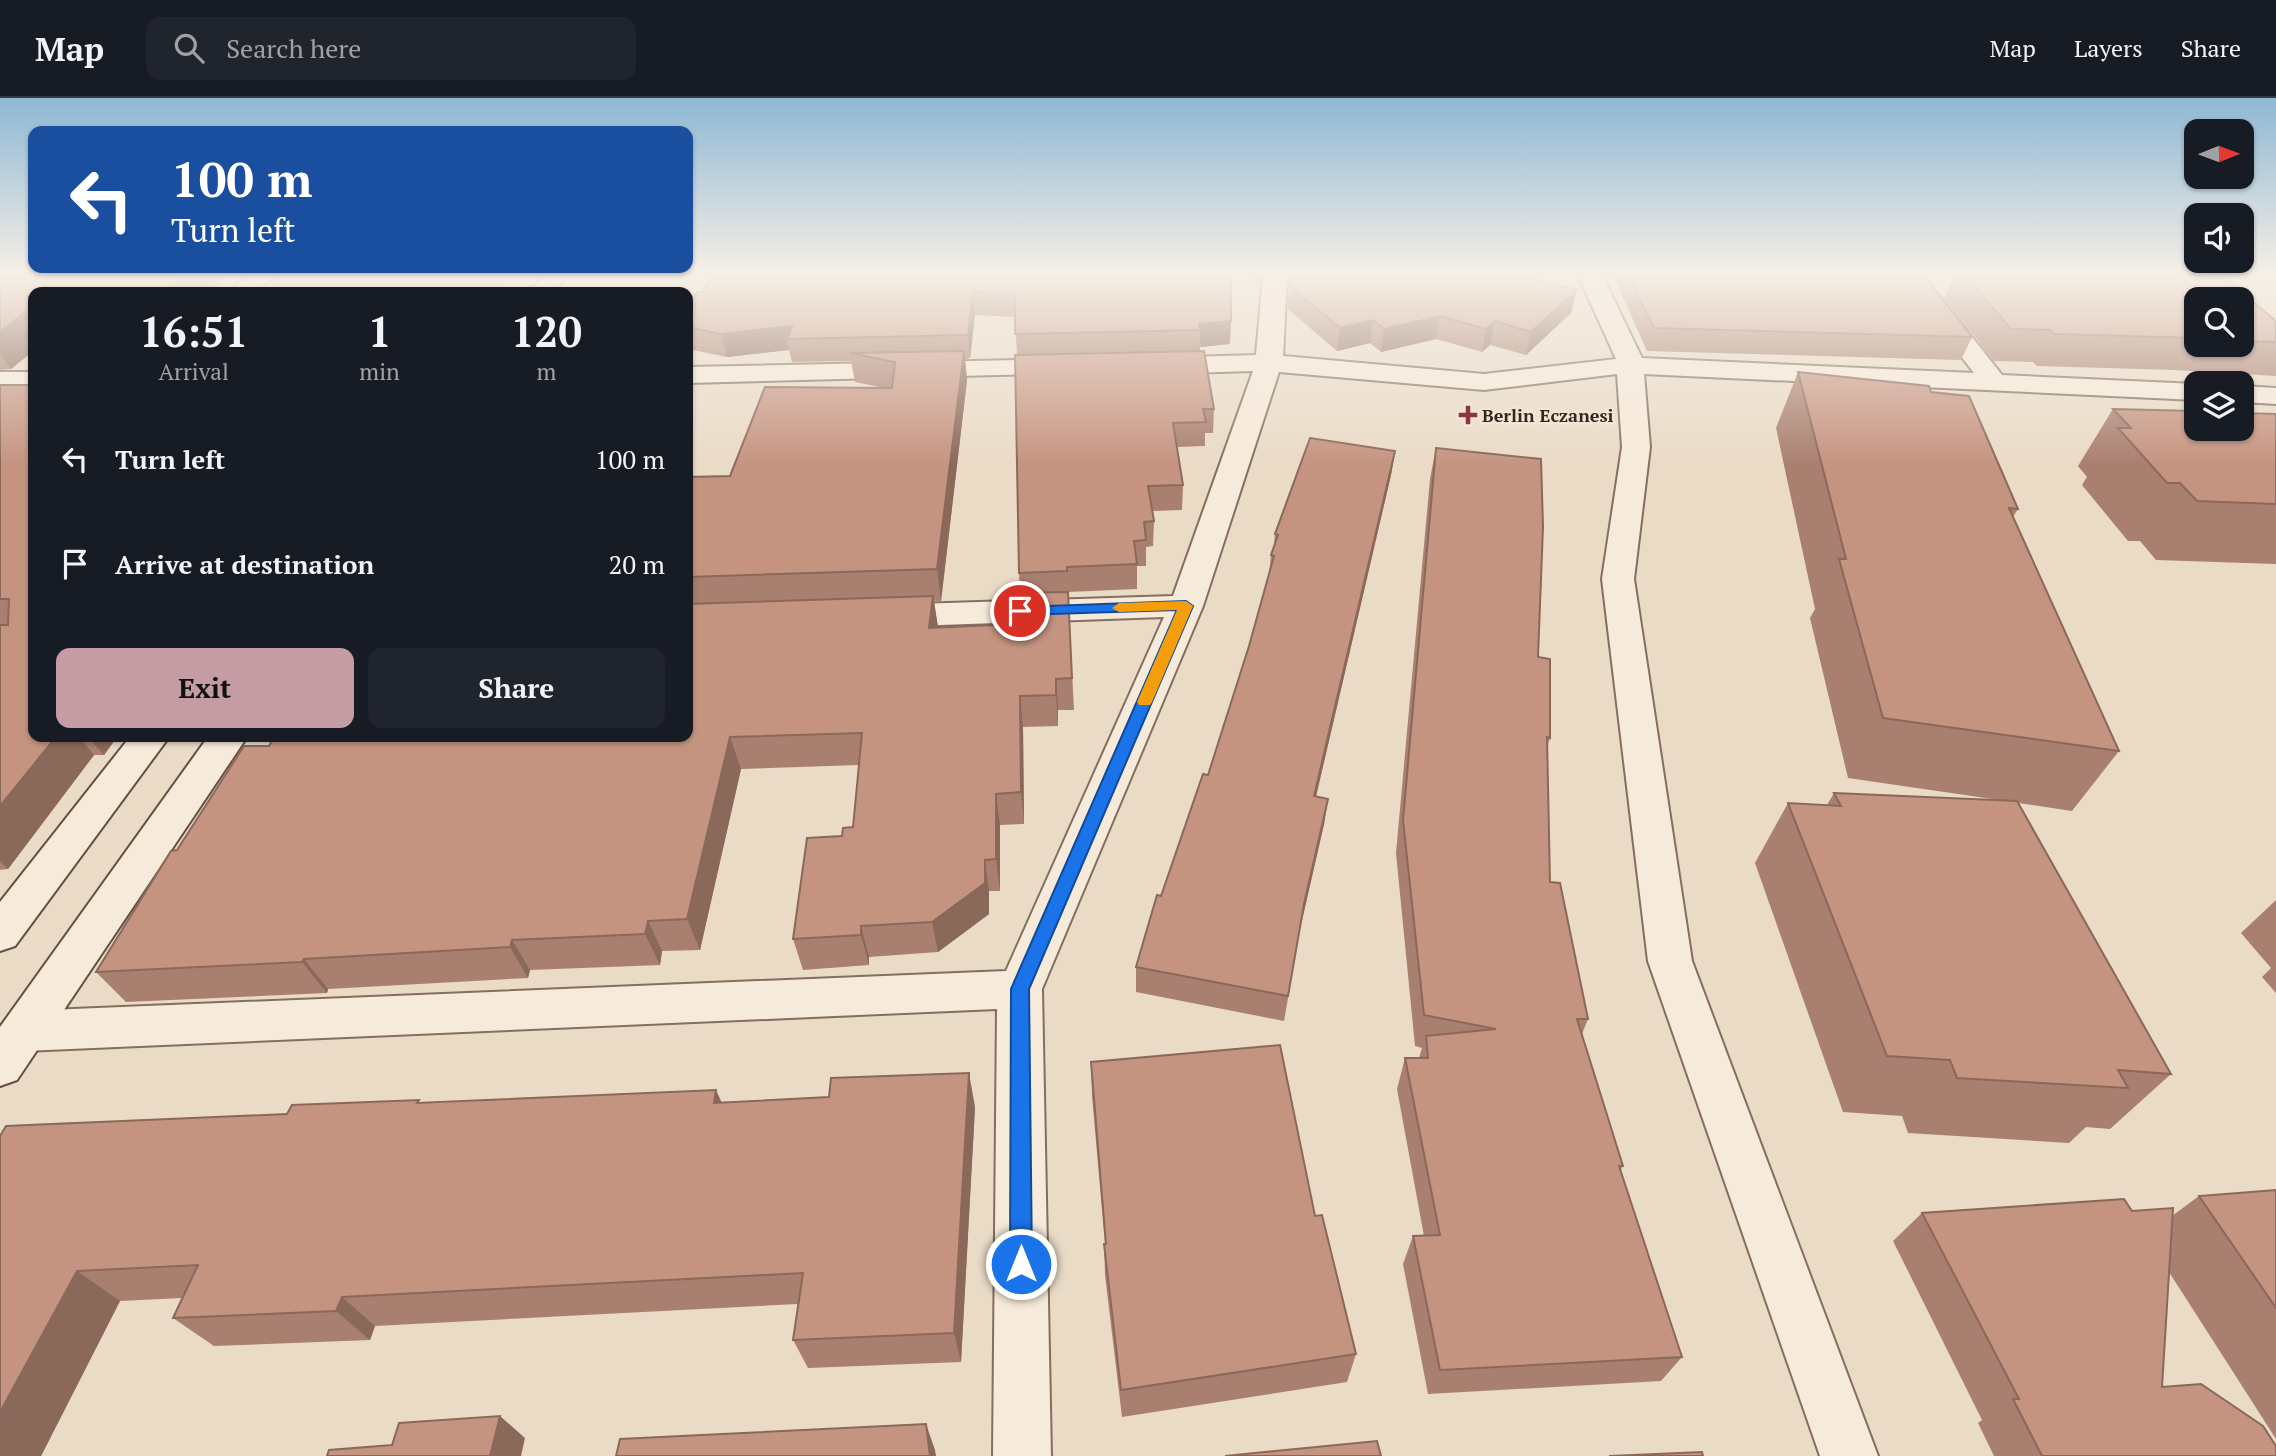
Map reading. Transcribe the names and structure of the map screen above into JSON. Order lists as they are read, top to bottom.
{
  "places": {
    "health": ["Berlin Eczanesi"]
  },
  "north": "right",
  "page": {
    "header": "Map",
    "search": "Search here",
    "nav": ["Map", "Layers", "Share"],
    "turn": ["100 m", "Turn left"],
    "eta": [
      "16:51",
      "Arrival",
      "1",
      "min",
      "120",
      "m"
    ],
    "list": [
      {
        "name": "Turn left",
        "value": "100 m"
      },
      {
        "name": "Arrive at destination",
        "value": "20 m"
      }
    ],
    "buttons": ["Exit", "Share"]
  }
}
